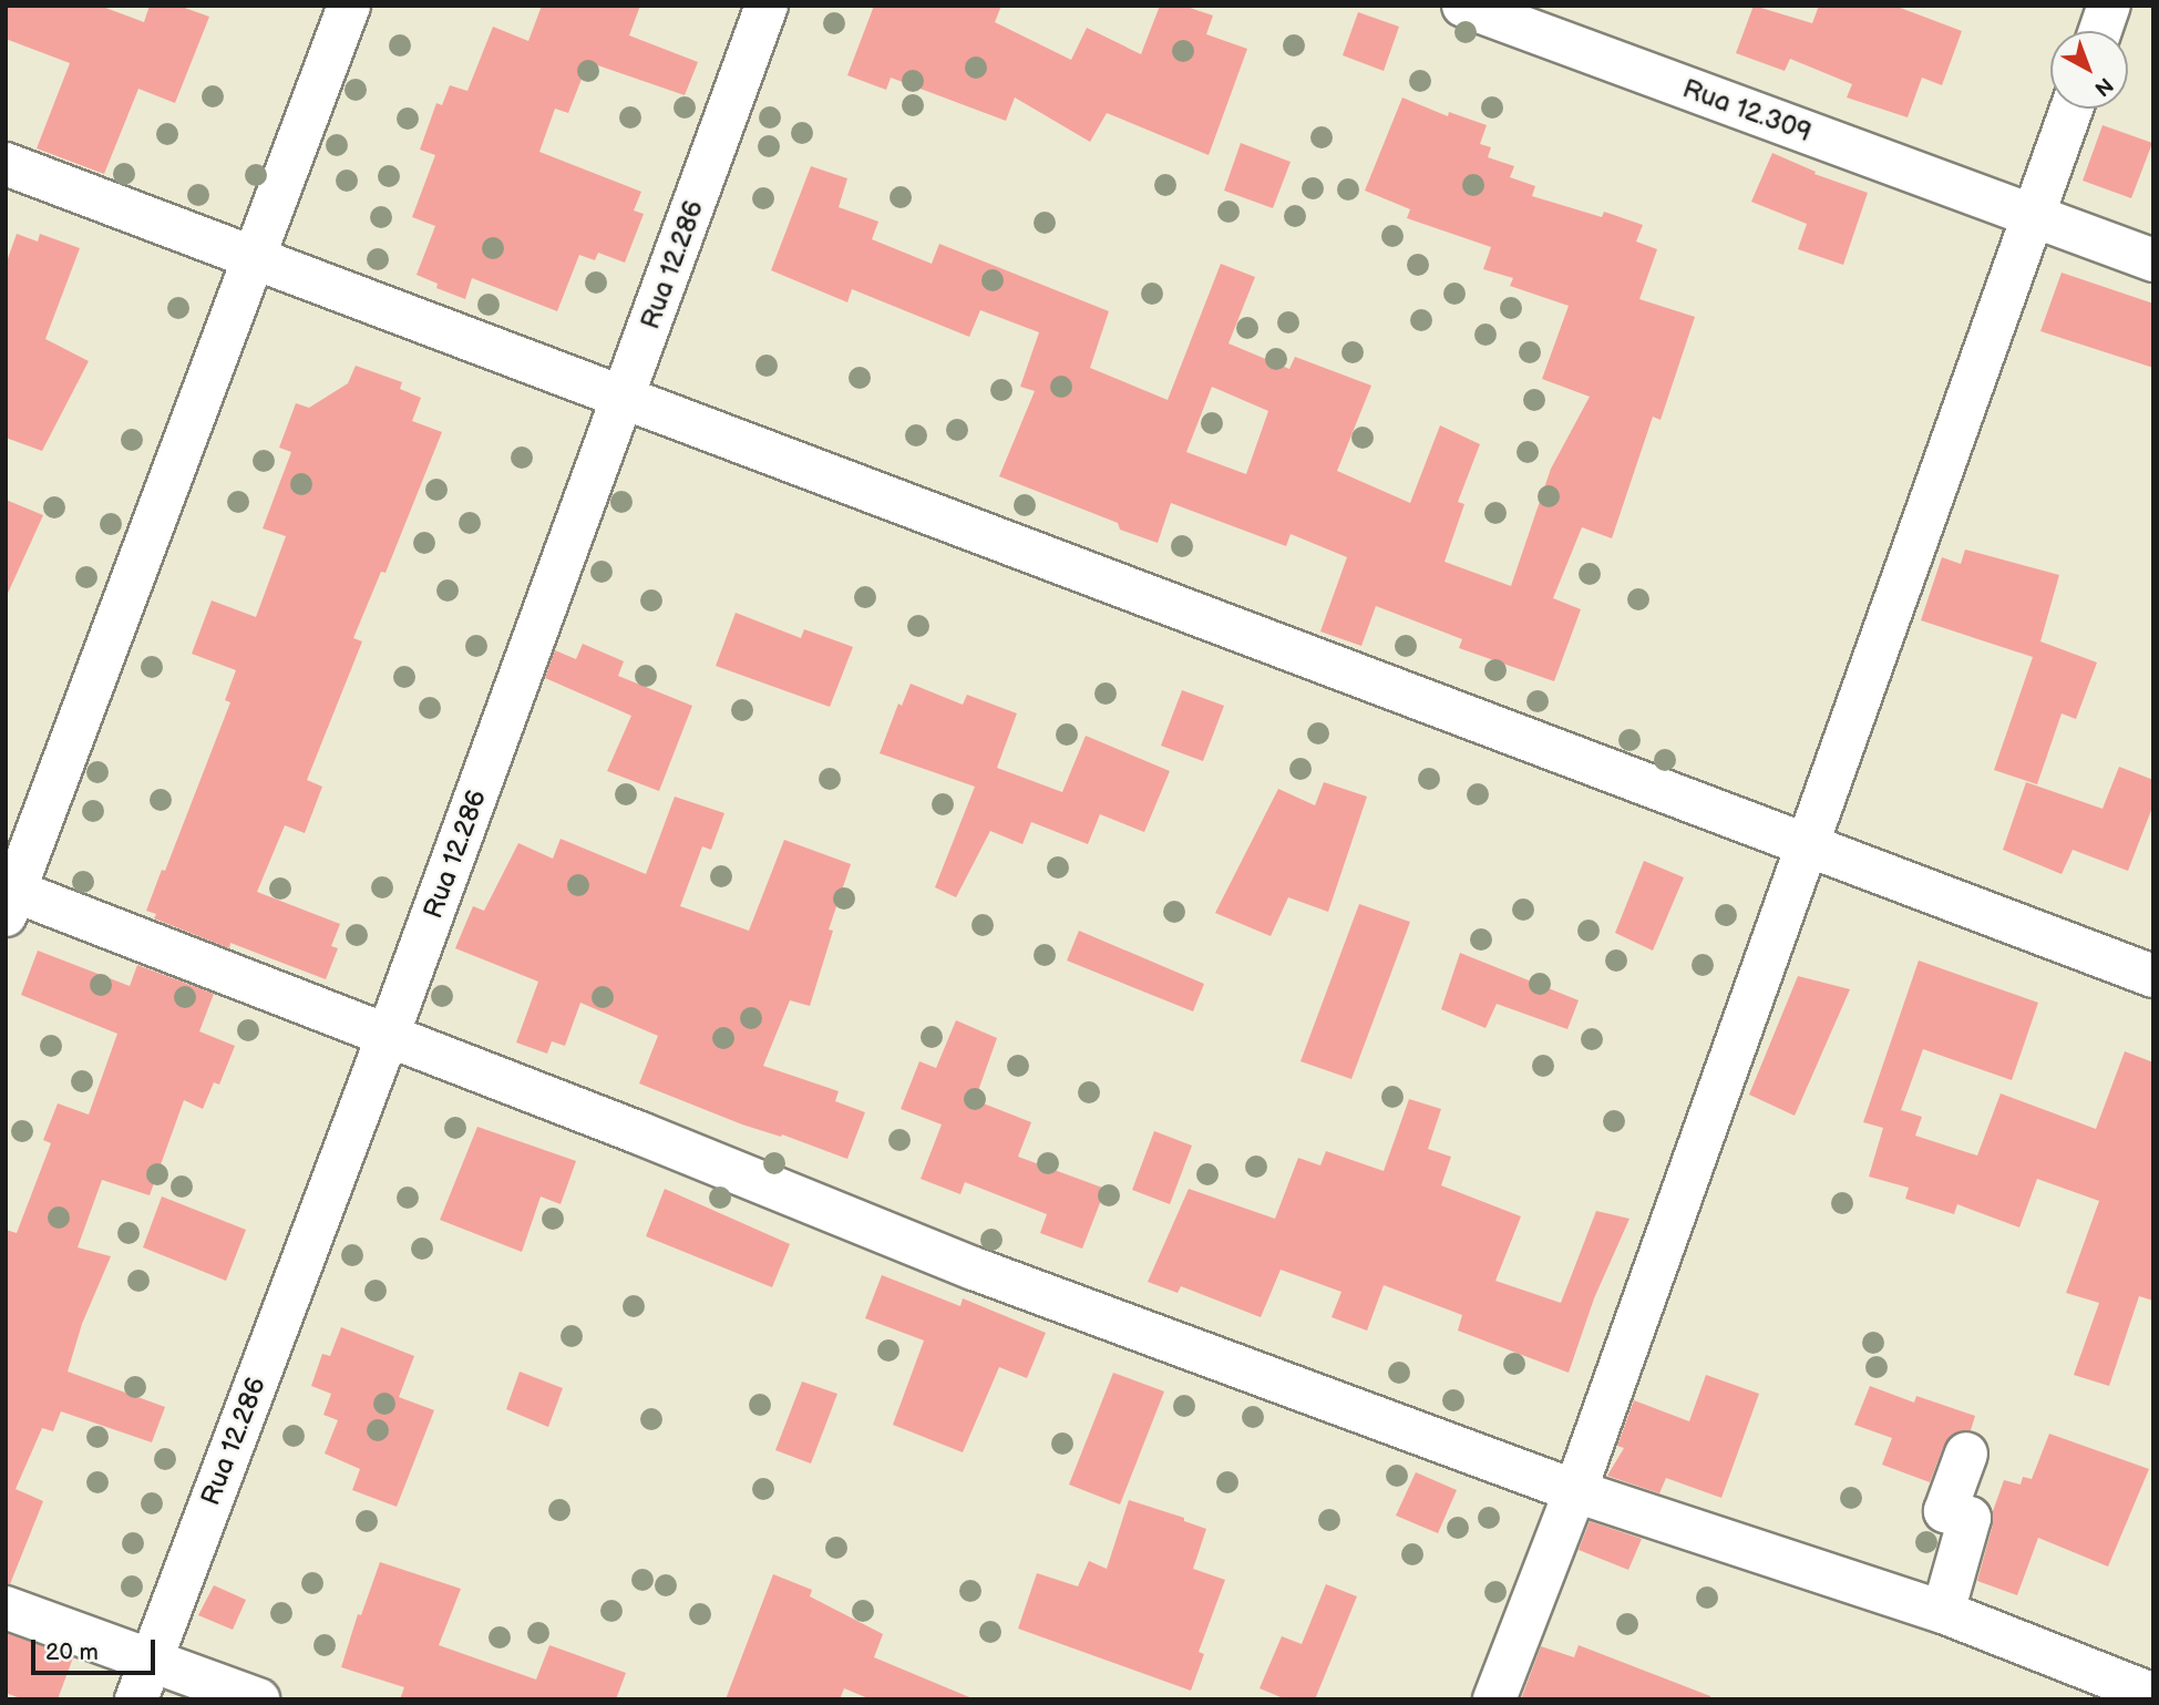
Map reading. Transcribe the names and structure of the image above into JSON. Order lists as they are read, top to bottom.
{
  "streets": {
    "street": ["Rua 12.309", "Rua 12.286"]
  },
  "scale_bar": "20 m",
  "north": "bottom right"
}
